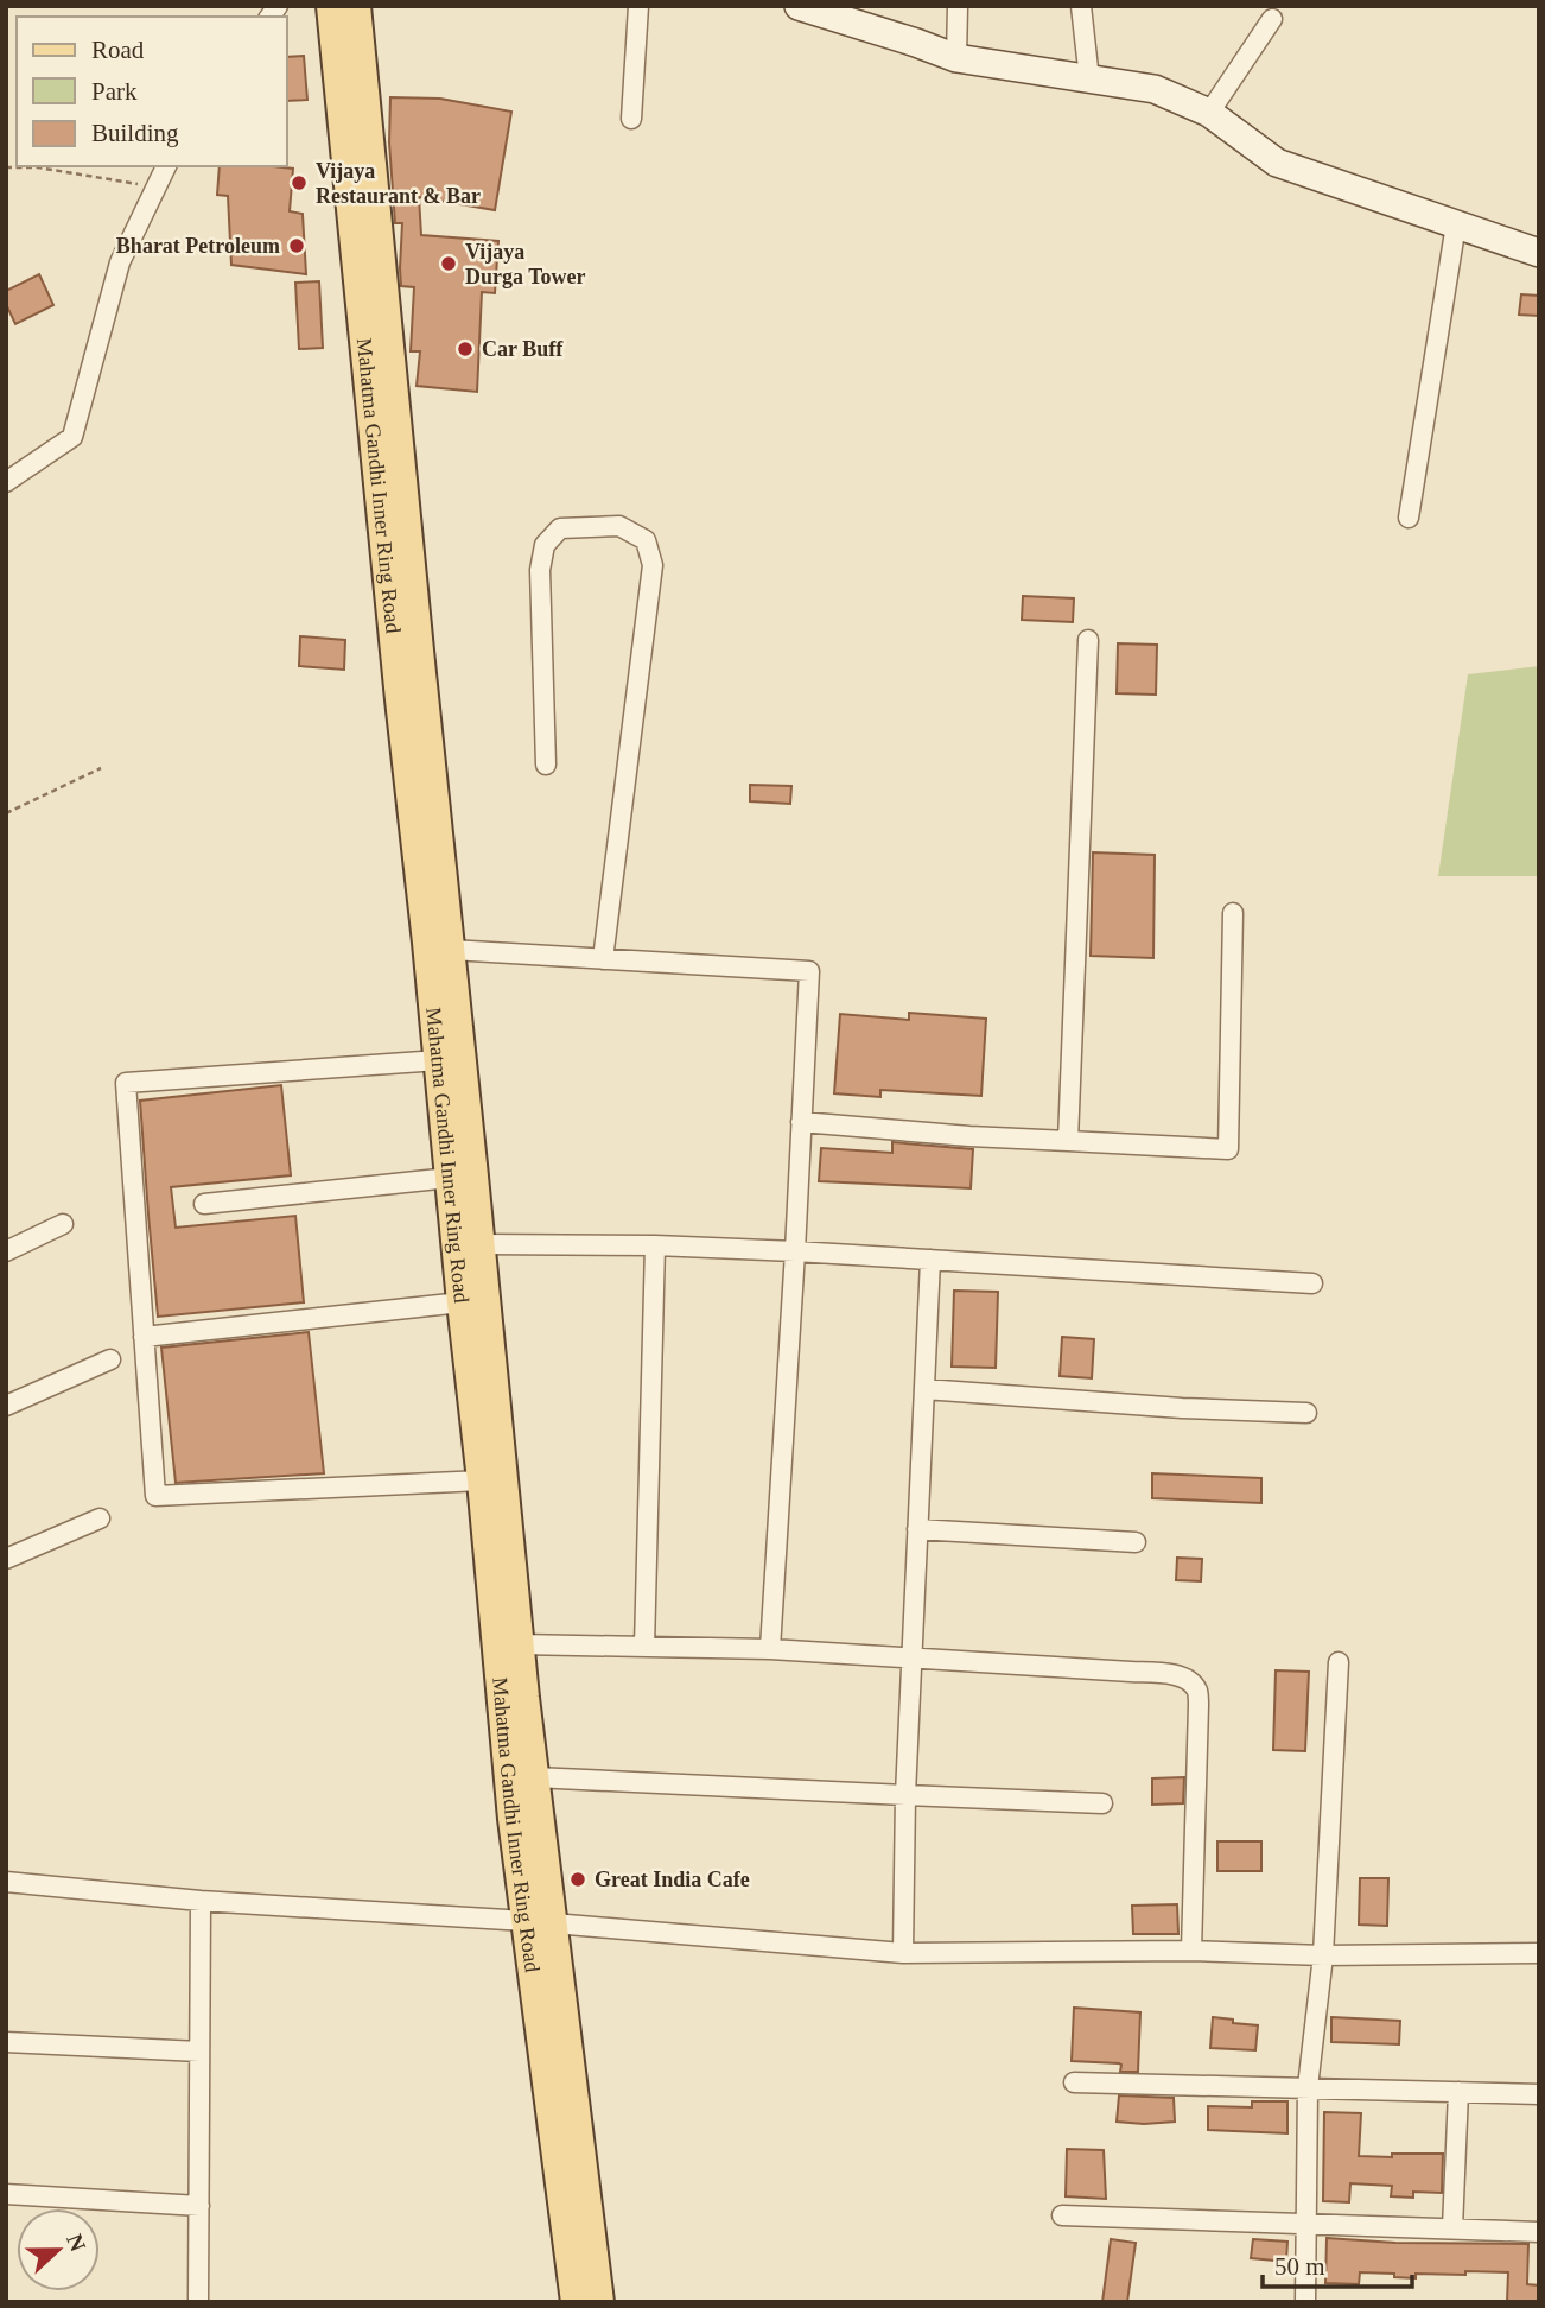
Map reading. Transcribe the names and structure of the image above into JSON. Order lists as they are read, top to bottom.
{
  "streets": {
    "main road": ["Mahatma Gandhi Inner Ring Road"]
  },
  "places": [
    "Vijaya Restaurant & Bar",
    "Bharat Petroleum",
    "Vijaya Durga Tower",
    "Car Buff",
    "Great India Cafe"
  ],
  "legend": ["Road", "Park", "Building"],
  "scale_bar": "50 m",
  "north": "right"
}
